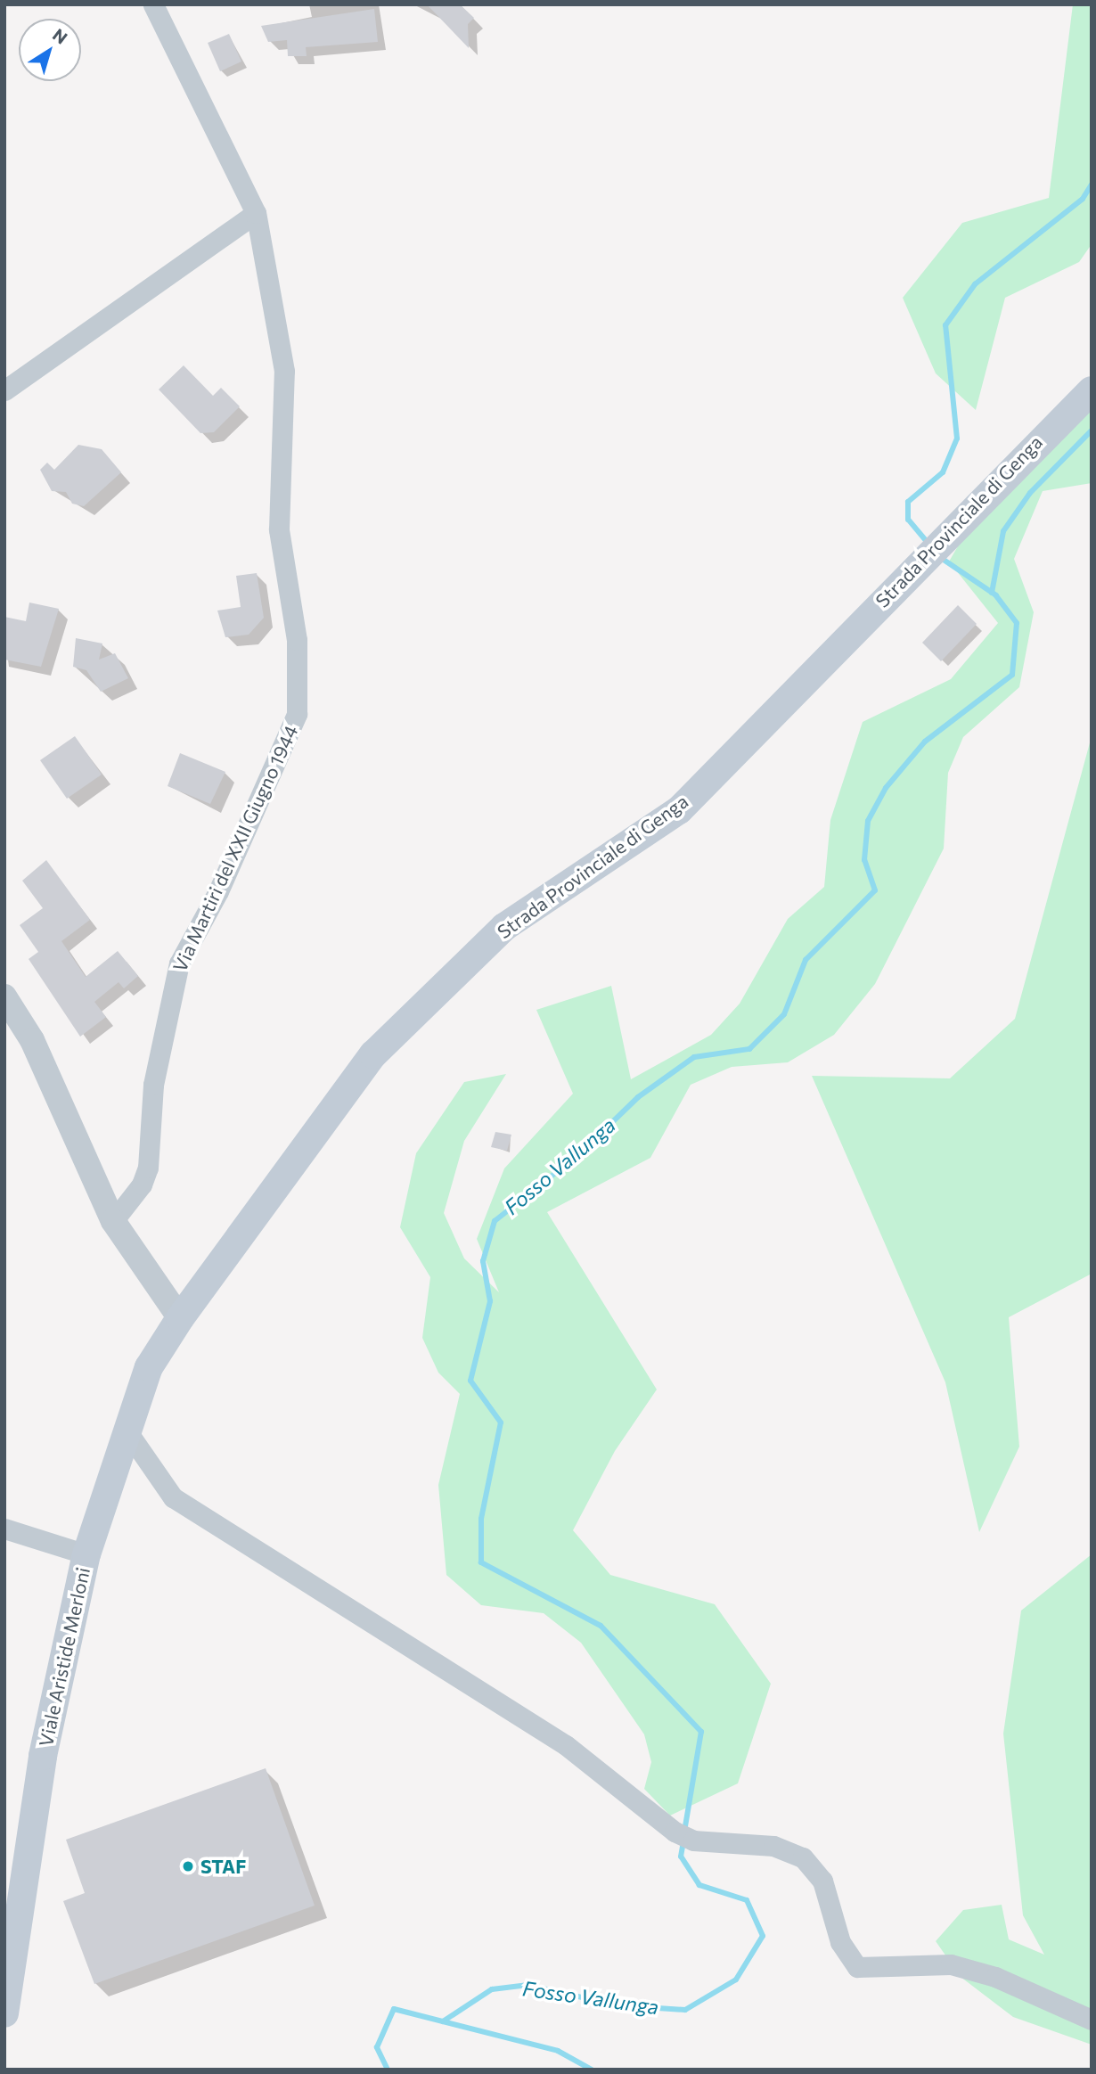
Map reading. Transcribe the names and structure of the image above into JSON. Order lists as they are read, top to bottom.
{
  "streets": {
    "main road": ["Strada Provinciale di Genga", "Viale Aristide Merloni"],
    "street": ["Via Martiri del XXII Giugno 1944"]
  },
  "crossings": [
    ["Strada Provinciale di Genga", "Viale Aristide Merloni"]
  ],
  "water": ["Fosso Vallunga"],
  "places": ["STAF"],
  "north": "top right"
}
